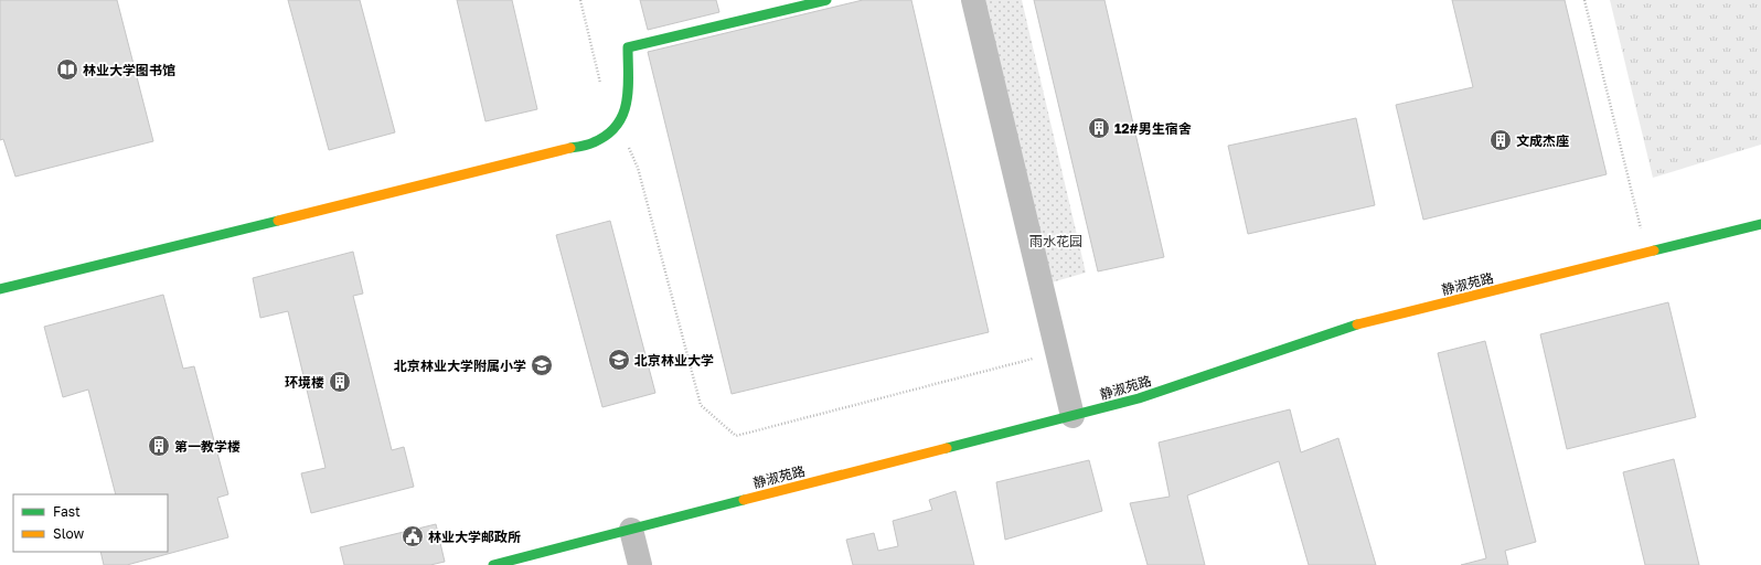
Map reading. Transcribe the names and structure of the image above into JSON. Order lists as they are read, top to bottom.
{
  "streets": {
    "street": ["静淑苑路"]
  },
  "parks": ["雨水花园"],
  "places": {
    "library": ["林业大学图书馆"],
    "building": [
      "12#男生宿舍",
      "文成杰座",
      "环境楼",
      "第一教学楼"
    ],
    "school or university": ["北京林业大学", "北京林业大学附属小学"],
    "public building": ["林业大学邮政所"]
  },
  "legend": ["Fast", "Slow"]
}
